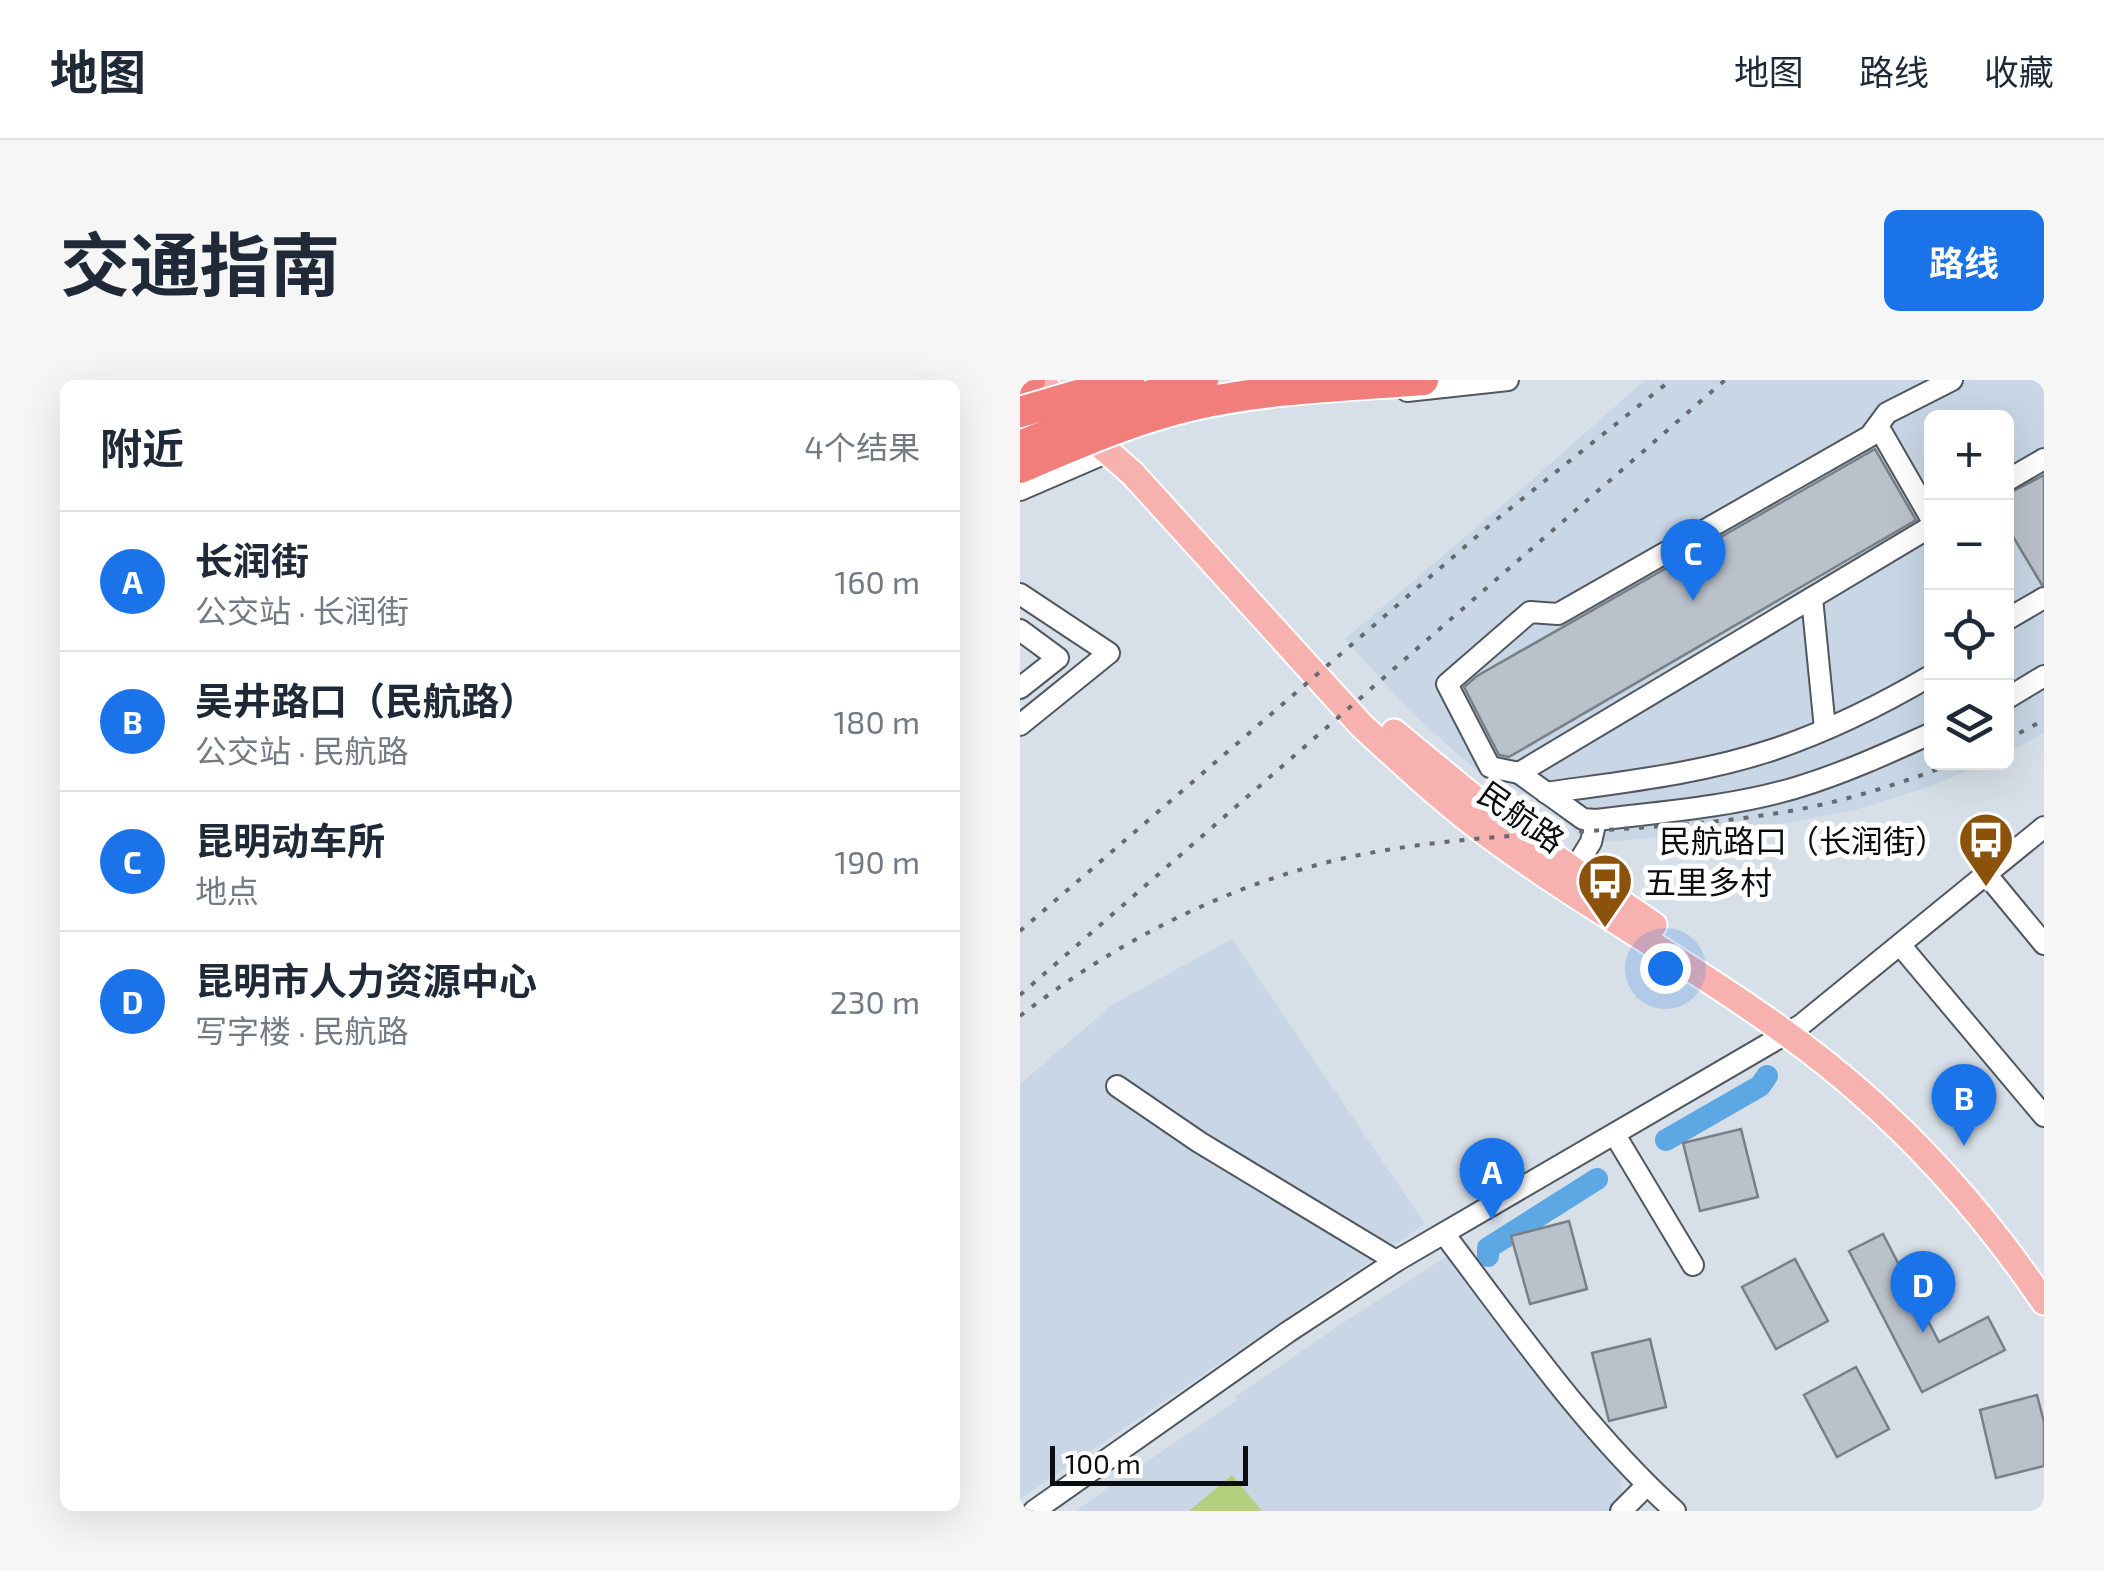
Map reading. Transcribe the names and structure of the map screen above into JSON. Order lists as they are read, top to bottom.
{
  "streets": {
    "main road": ["民航路"]
  },
  "places": {
    "bus stop": ["民航路口（长润街）", "五里多村"]
  },
  "scale_bar": "100 m",
  "page": {
    "header": "地图",
    "nav": ["地图", "路线", "收藏"],
    "title": "交通指南",
    "buttons": "路线",
    "heading": ["附近", "4个结果"],
    "map_buttons": ["+", "−"],
    "list": [
      {
        "mark": "A",
        "name": "长润街",
        "note": "公交站 · 长润街",
        "value": "160 m"
      },
      {
        "mark": "B",
        "name": "吴井路口（民航路）",
        "note": "公交站 · 民航路",
        "value": "180 m"
      },
      {
        "mark": "C",
        "name": "昆明动车所",
        "note": "地点",
        "value": "190 m"
      },
      {
        "mark": "D",
        "name": "昆明市人力资源中心",
        "note": "写字楼 · 民航路",
        "value": "230 m"
      }
    ],
    "pins": [
      "C",
      "B",
      "A",
      "D"
    ],
    "scale": "100 m"
  }
}
